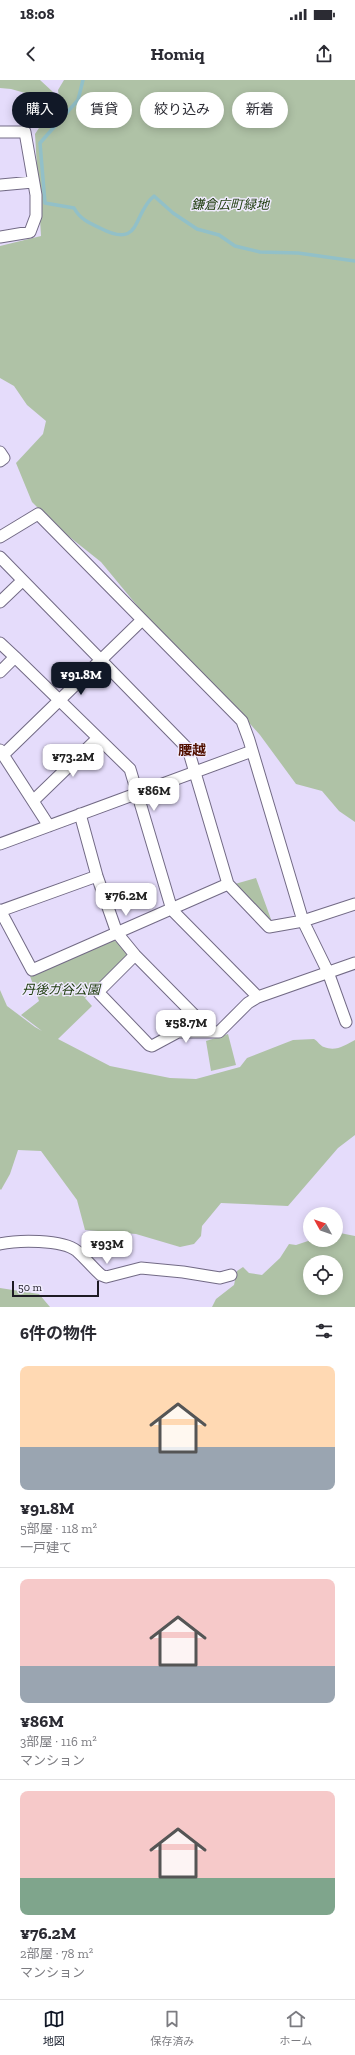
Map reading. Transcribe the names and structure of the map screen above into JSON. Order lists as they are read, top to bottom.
{
  "districts": ["腰越"],
  "parks": ["鎌倉広町緑地", "丹後ガ谷公園"],
  "scale_bar": "50 m",
  "north": "top left",
  "page": {
    "status": "18:08",
    "header": "Homiq",
    "chip": [
      "購入",
      "賃貸",
      "絞り込み",
      "新着"
    ],
    "price": [
      "¥91.8M",
      "¥73.2M",
      "¥86M",
      "¥76.2M",
      "¥58.7M",
      "¥93M"
    ],
    "scale": "50 m",
    "heading": "6件の物件",
    "list": [
      {
        "name": "¥91.8M",
        "note": "5部屋 · 118 m² · 一戸建て"
      },
      {
        "name": "¥86M",
        "note": "3部屋 · 116 m² · マンション"
      },
      {
        "name": "¥76.2M",
        "note": "2部屋 · 78 m² · マンション"
      }
    ],
    "tabs": ["地図", "保存済み", "ホーム"]
  }
}
